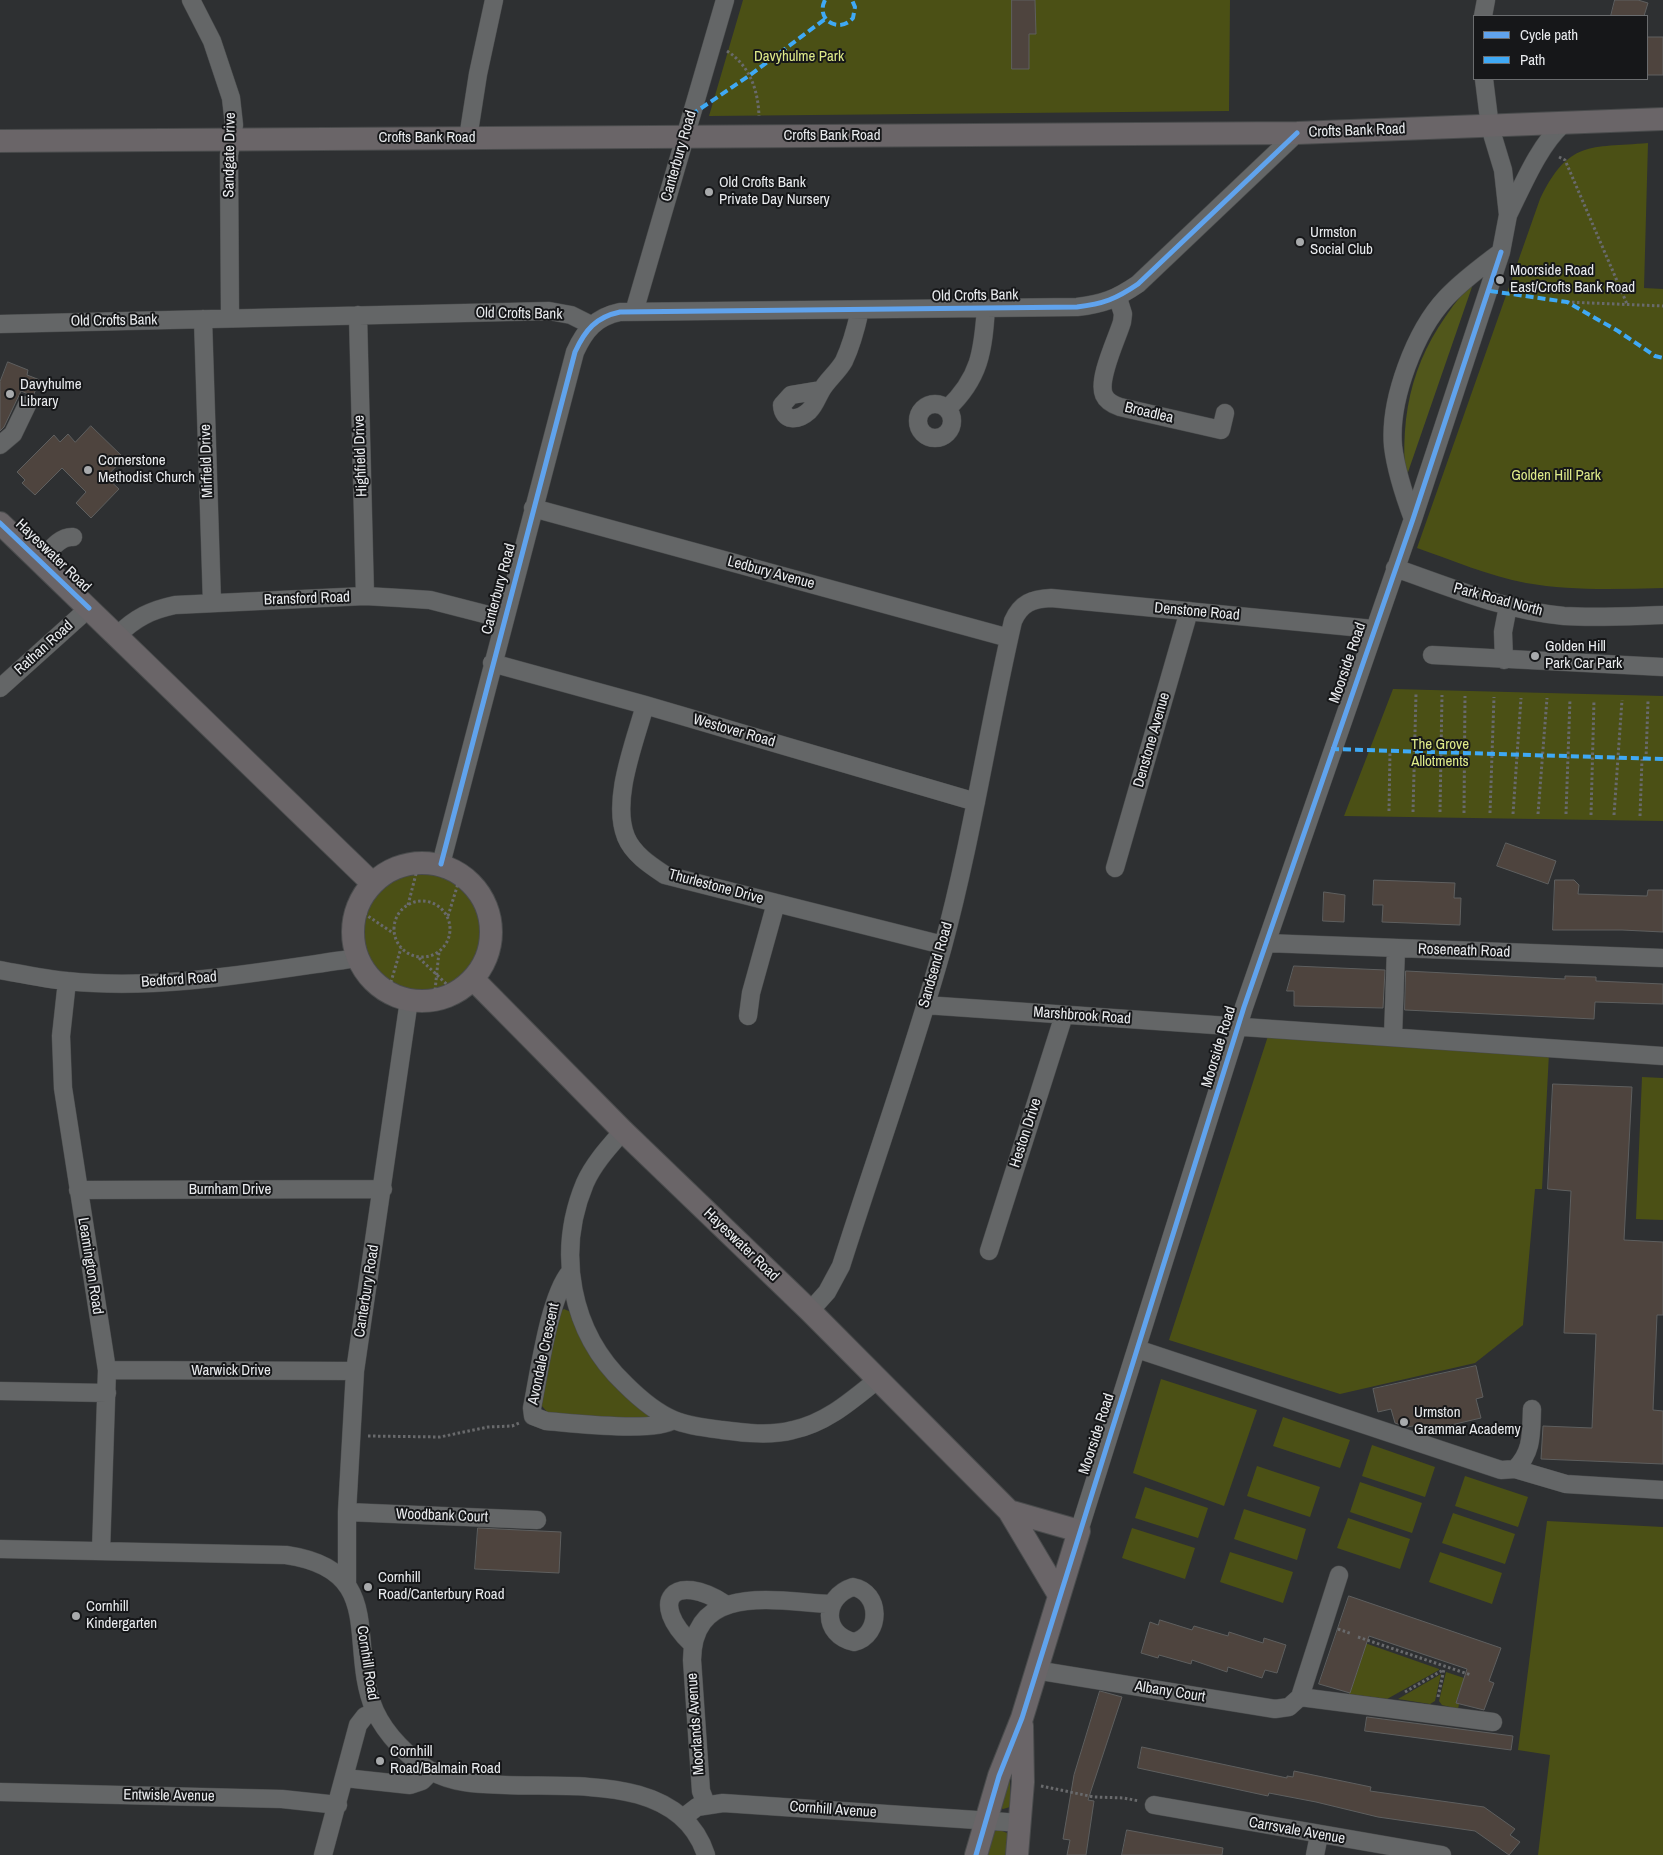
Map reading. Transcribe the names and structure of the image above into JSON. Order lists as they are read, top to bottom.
{
  "streets": {
    "main road": ["Crofts Bank Road", "Hayeswater Road", "Moorside Road"],
    "street": [
      "Sandgate Drive",
      "Canterbury Road",
      "Old Crofts Bank",
      "Broadlea",
      "Highfield Drive",
      "Mirfield Drive",
      "Ledbury Avenue",
      "Bransford Road",
      "Park Road North",
      "Denstone Road",
      "Rathan Road",
      "Westover Road",
      "Denstone Avenue",
      "Thurlestone Drive",
      "Roseneath Road",
      "Sandsend Road",
      "Bedford Road",
      "Marshbrook Road",
      "Heston Drive",
      "Burnham Drive",
      "Leamington Road",
      "Avondale Crescent",
      "Warwick Drive",
      "Woodbank Court",
      "Cornhill Road",
      "Albany Court",
      "Moorlands Avenue",
      "Entwisle Avenue",
      "Cornhill Avenue",
      "Carrsvale Avenue"
    ]
  },
  "crossings": [
    ["Crofts Bank Road", "Sandgate Drive"],
    ["Crofts Bank Road", "Canterbury Road"],
    ["Crofts Bank Road", "Old Crofts Bank"],
    ["Crofts Bank Road", "Moorside Road"],
    ["Sandgate Drive", "Old Crofts Bank"],
    ["Canterbury Road", "Old Crofts Bank"],
    ["Canterbury Road", "Ledbury Avenue"],
    ["Canterbury Road", "Bransford Road"],
    ["Canterbury Road", "Westover Road"],
    ["Canterbury Road", "Burnham Drive"],
    ["Canterbury Road", "Warwick Drive"],
    ["Canterbury Road", "Woodbank Court"],
    ["Canterbury Road", "Cornhill Road"],
    ["Old Crofts Bank", "Broadlea"],
    ["Old Crofts Bank", "Highfield Drive"],
    ["Old Crofts Bank", "Mirfield Drive"],
    ["Highfield Drive", "Bransford Road"],
    ["Mirfield Drive", "Bransford Road"],
    ["Hayeswater Road", "Bransford Road"],
    ["Hayeswater Road", "Rathan Road"],
    ["Hayeswater Road", "Moorside Road"],
    ["Hayeswater Road", "Sandsend Road"],
    ["Hayeswater Road", "Avondale Crescent"],
    ["Ledbury Avenue", "Sandsend Road"],
    ["Park Road North", "Moorside Road"],
    ["Denstone Road", "Moorside Road"],
    ["Denstone Road", "Denstone Avenue"],
    ["Denstone Road", "Sandsend Road"],
    ["Moorside Road", "Roseneath Road"],
    ["Moorside Road", "Marshbrook Road"],
    ["Moorside Road", "Albany Court"],
    ["Moorside Road", "Cornhill Avenue"],
    ["Westover Road", "Thurlestone Drive"],
    ["Westover Road", "Sandsend Road"],
    ["Thurlestone Drive", "Sandsend Road"],
    ["Sandsend Road", "Marshbrook Road"],
    ["Bedford Road", "Leamington Road"],
    ["Marshbrook Road", "Heston Drive"],
    ["Burnham Drive", "Leamington Road"],
    ["Leamington Road", "Warwick Drive"],
    ["Moorlands Avenue", "Cornhill Avenue"]
  ],
  "parks": ["Davyhulme Park", "Golden Hill Park", "The Grove Allotments"],
  "places": [
    "Old Crofts Bank Private Day Nursery",
    "Urmston Social Club",
    "Moorside Road East/Crofts Bank Road",
    "Davyhulme Library",
    "Cornerstone Methodist Church",
    "Golden Hill Park Car Park",
    "Urmston Grammar Academy",
    "Cornhill Road/Canterbury Road",
    "Cornhill Kindergarten",
    "Cornhill Road/Balmain Road"
  ],
  "legend": ["Cycle path", "Path"]
}
